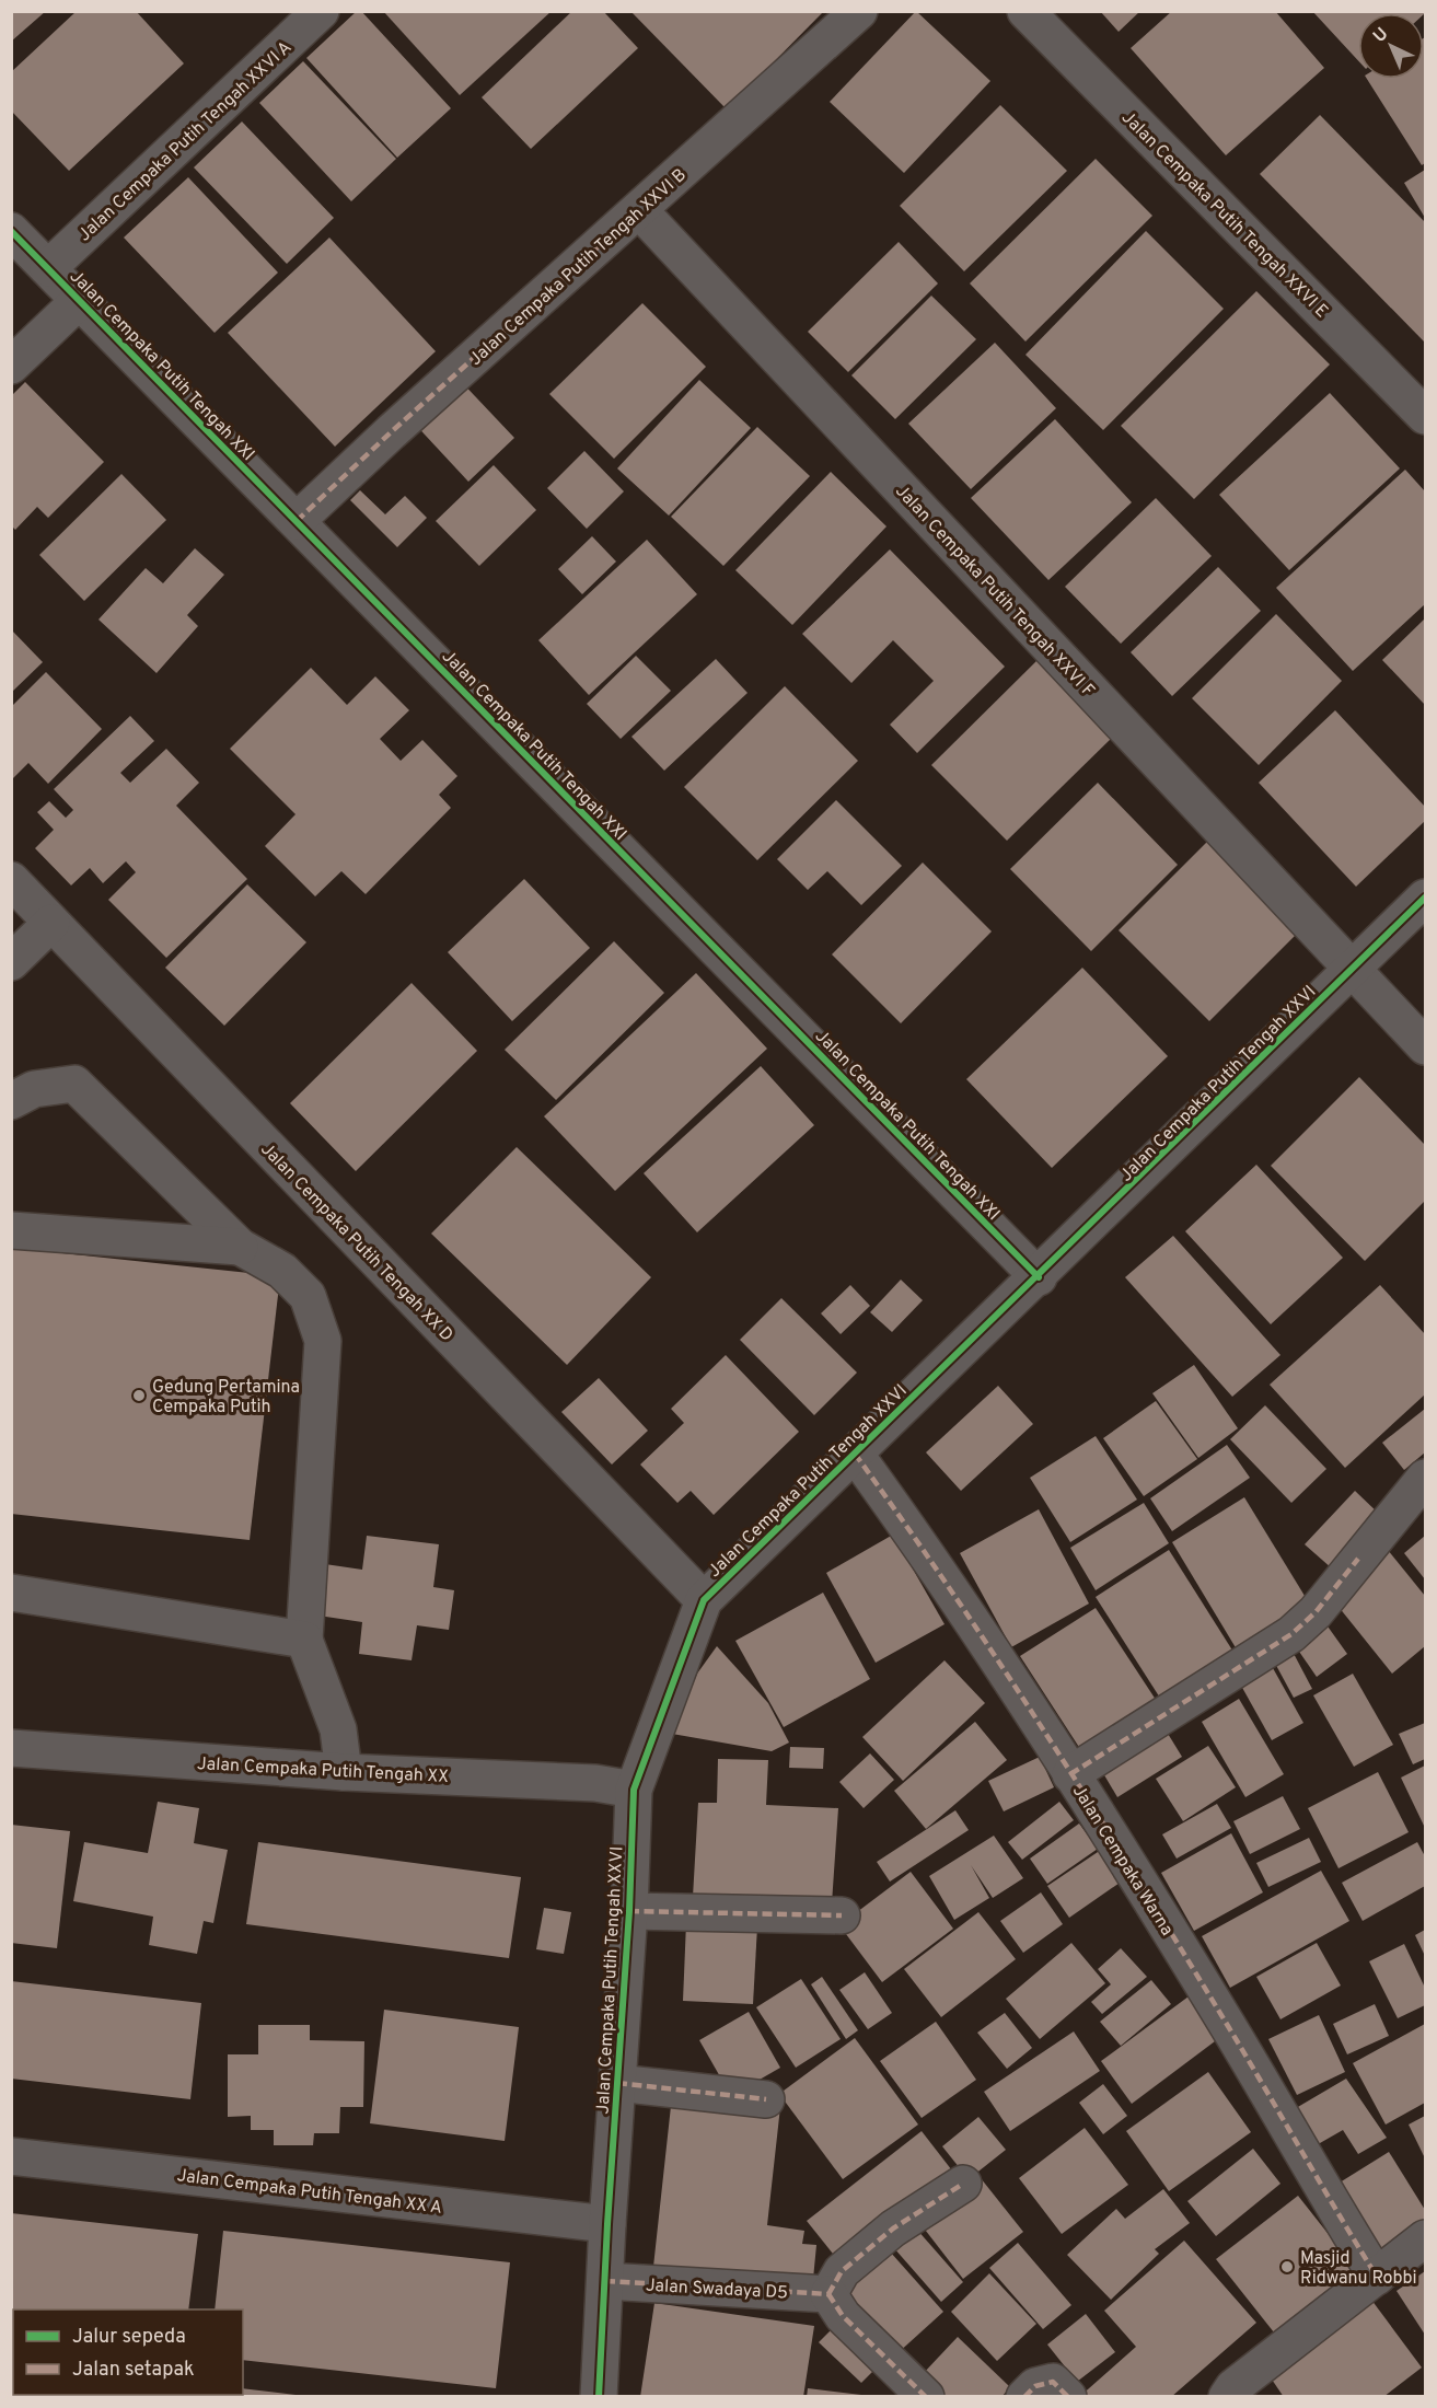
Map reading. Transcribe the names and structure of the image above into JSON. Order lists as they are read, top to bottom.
{
  "streets": {
    "street": [
      "Jalan Cempaka Putih Tengah XXVI A",
      "Jalan Cempaka Putih Tengah XXVI E",
      "Jalan Cempaka Putih Tengah XXVI B",
      "Jalan Cempaka Putih Tengah XXI",
      "Jalan Cempaka Putih Tengah XXVI F",
      "Jalan Cempaka Putih Tengah XXVI",
      "Jalan Cempaka Putih Tengah XX D",
      "Jalan Cempaka Putih Tengah XX",
      "Jalan Cempaka Warna",
      "Jalan Cempaka Putih Tengah XX A",
      "Jalan Swadaya D5"
    ]
  },
  "crossings": [
    ["Jalan Cempaka Putih Tengah XXVI A", "Jalan Cempaka Putih Tengah XXI"],
    ["Jalan Cempaka Putih Tengah XXVI B", "Jalan Cempaka Putih Tengah XXI"],
    ["Jalan Cempaka Putih Tengah XXVI B", "Jalan Cempaka Putih Tengah XXVI F"],
    ["Jalan Cempaka Putih Tengah XXI", "Jalan Cempaka Putih Tengah XXVI"],
    ["Jalan Cempaka Putih Tengah XXVI F", "Jalan Cempaka Putih Tengah XXVI"],
    ["Jalan Cempaka Putih Tengah XXVI", "Jalan Cempaka Putih Tengah XX D"],
    ["Jalan Cempaka Putih Tengah XXVI", "Jalan Cempaka Putih Tengah XX"],
    ["Jalan Cempaka Putih Tengah XXVI", "Jalan Cempaka Warna"],
    ["Jalan Cempaka Putih Tengah XXVI", "Jalan Cempaka Putih Tengah XX A"],
    ["Jalan Cempaka Putih Tengah XXVI", "Jalan Swadaya D5"]
  ],
  "places": ["Gedung Pertamina Cempaka Putih", "Masjid Ridwanu Robbi"],
  "legend": ["Jalur sepeda", "Jalan setapak"],
  "north": "top left"
}
